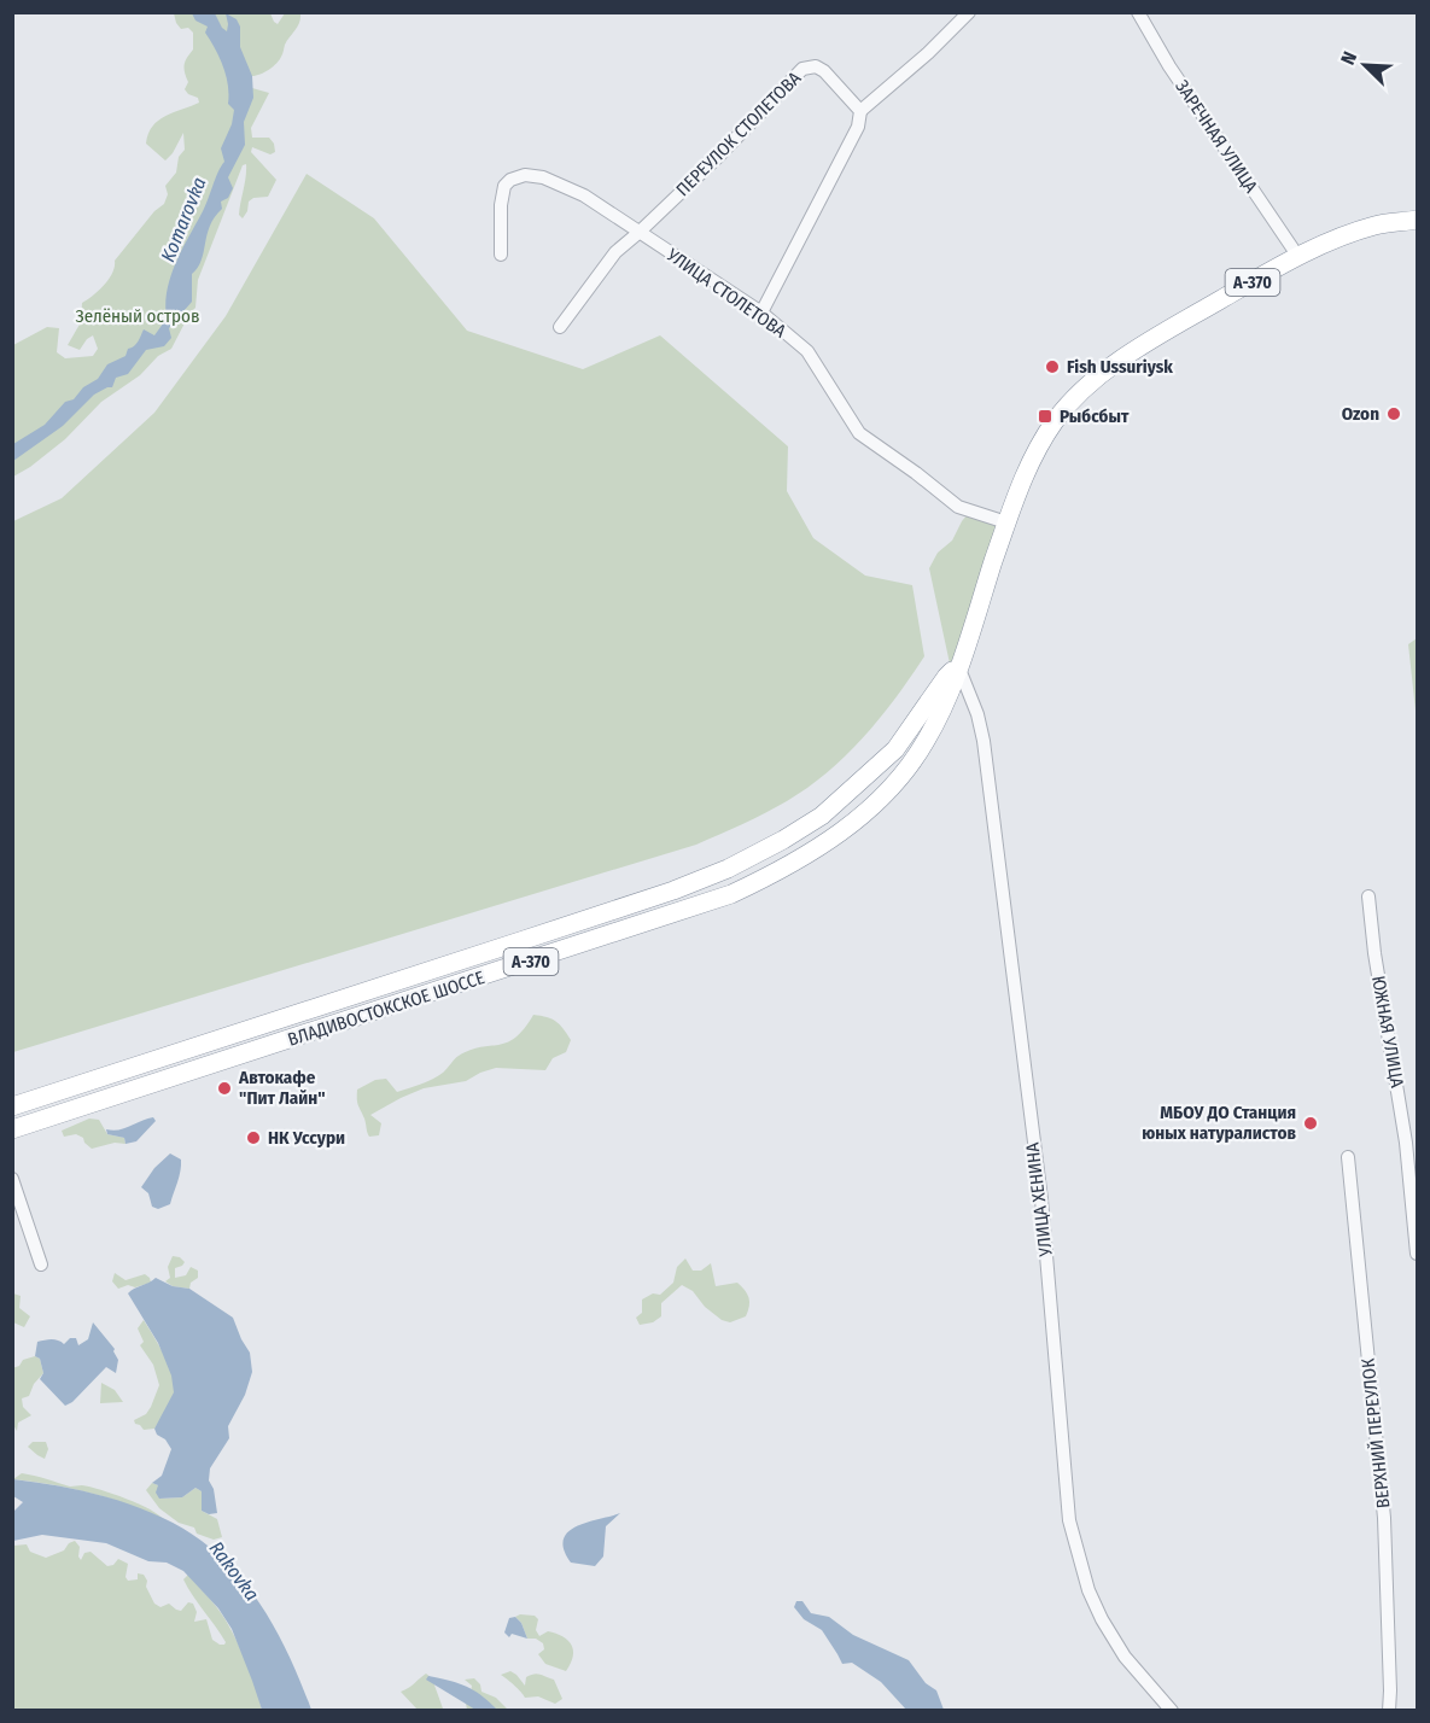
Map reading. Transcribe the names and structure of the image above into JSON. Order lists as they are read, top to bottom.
{
  "streets": {
    "highway": ["А-370", "ВЛАДИВОСТОКСКОЕ ШОССЕ"],
    "street": [
      "ПЕРЕУЛОК СТОЛЕТОВА",
      "ЗАРЕЧНАЯ УЛИЦА",
      "УЛИЦА СТОЛЕТОВА",
      "ЮЖНАЯ УЛИЦА",
      "УЛИЦА ХЕНИНА",
      "ВЕРХНИЙ ПЕРЕУЛОК"
    ]
  },
  "crossings": [
    ["ПЕРЕУЛОК СТОЛЕТОВА", "УЛИЦА СТОЛЕТОВА"],
    ["ЗАРЕЧНАЯ УЛИЦА", "ВЛАДИВОСТОКСКОЕ ШОССЕ"],
    ["УЛИЦА СТОЛЕТОВА", "ВЛАДИВОСТОКСКОЕ ШОССЕ"],
    ["ВЛАДИВОСТОКСКОЕ ШОССЕ", "УЛИЦА ХЕНИНА"]
  ],
  "water": ["Komarovka", "Rakovka"],
  "parks": ["Зелёный остров"],
  "places": {
    "other": [
      "Fish Ussuriysk",
      "Ozon",
      "Автокафе \"Пит Лайн\"",
      "МБОУ ДО Станция юных натуралистов",
      "НК Уссури"
    ],
    "transit": ["Рыбсбыт"]
  },
  "north": "top left"
}
